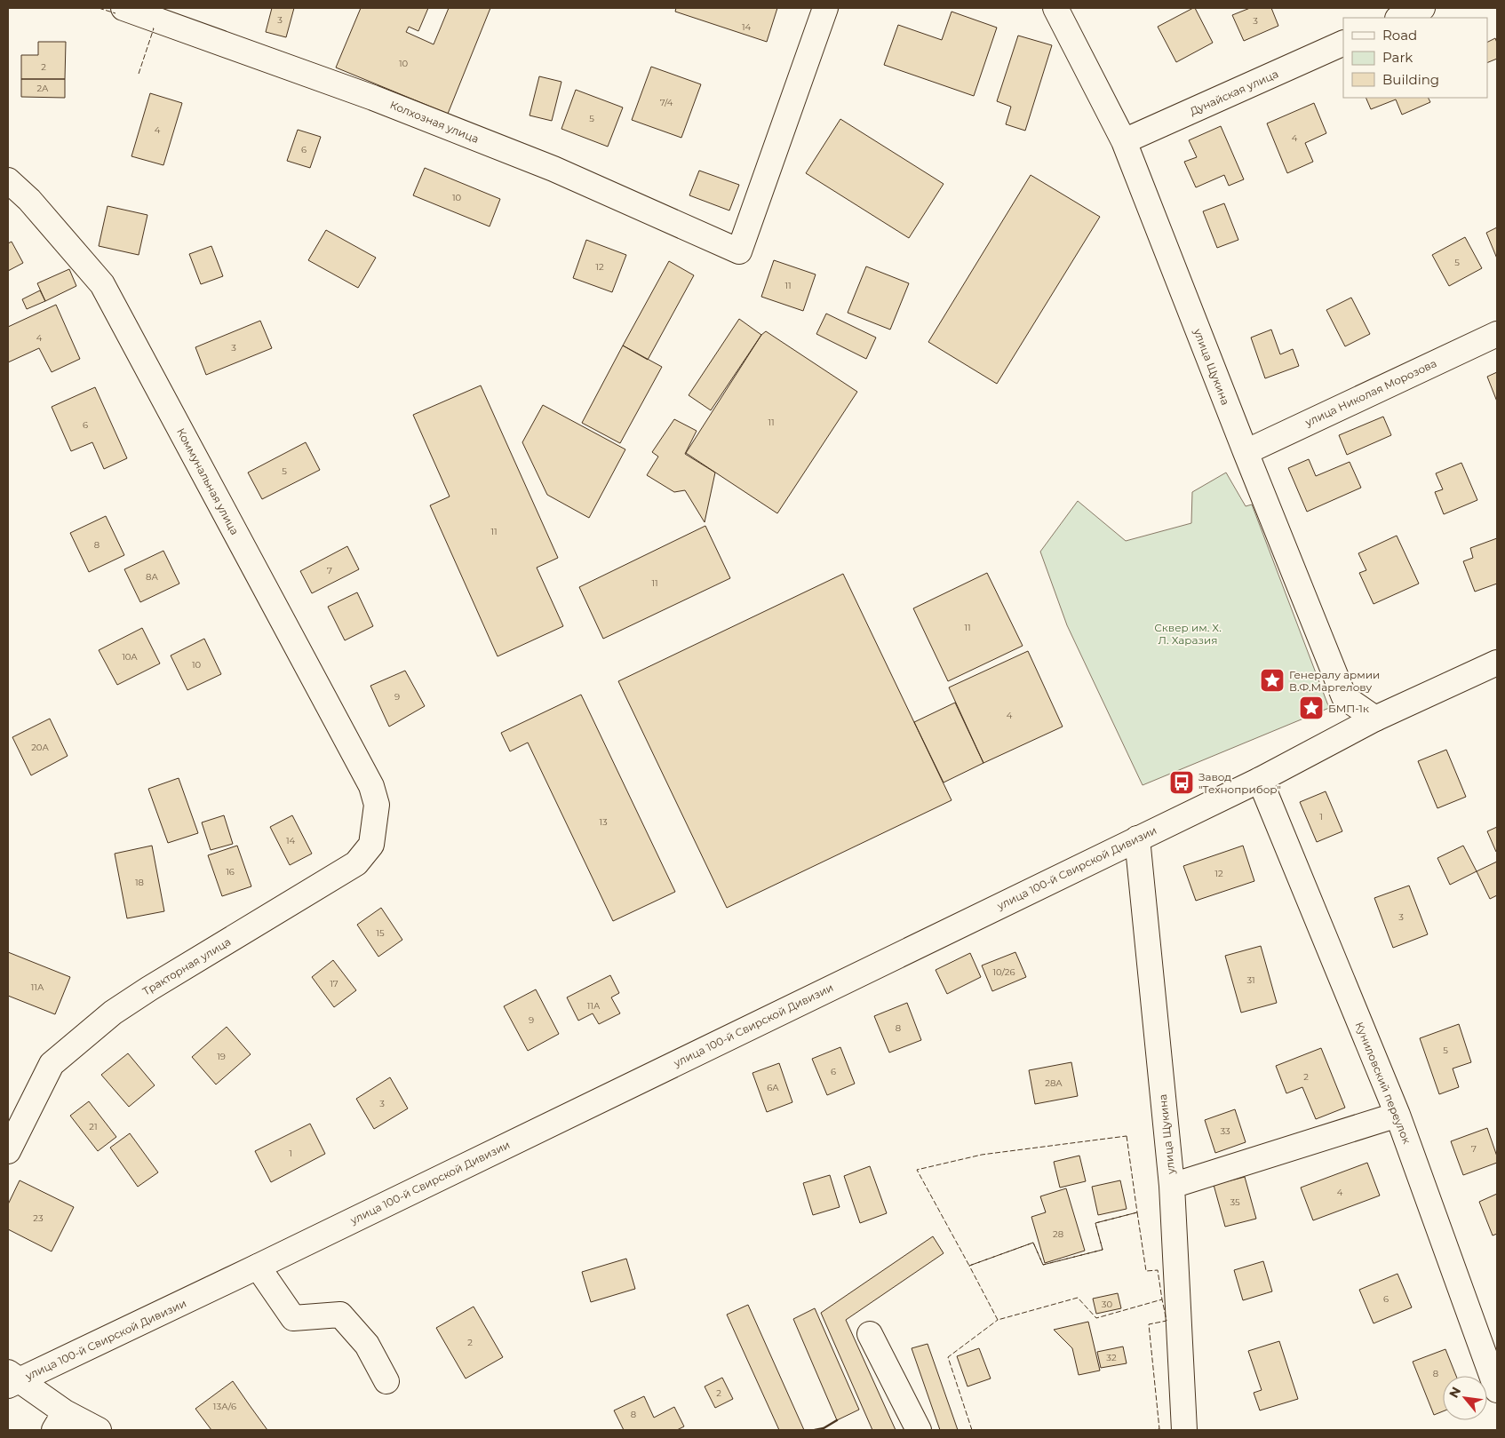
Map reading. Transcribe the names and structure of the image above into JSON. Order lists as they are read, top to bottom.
{
  "streets": {
    "street": [
      "Дунайская улица",
      "Колхозная улица",
      "улица Щукина",
      "улица Николая Морозова",
      "Коммунальная улица",
      "улица 100-й Свирской Дивизии",
      "Тракторная улица",
      "Куниловский переулок"
    ]
  },
  "crossings": [
    ["Дунайская улица", "улица Щукина"],
    ["улица Щукина", "улица Николая Морозова"],
    ["улица Щукина", "улица 100-й Свирской Дивизии"],
    ["Коммунальная улица", "Тракторная улица"],
    ["улица 100-й Свирской Дивизии", "Куниловский переулок"]
  ],
  "parks": ["Сквер им. Х. Л. Харазия"],
  "places": {
    "place": ["Генералу армии В.Ф.Маргелову", "БМП-1к"],
    "bus stop": ["Завод \"Техноприбор\""]
  },
  "house_numbers": [
    "3",
    "3",
    "14",
    "10",
    "2",
    "2А",
    "7/4",
    "5",
    "4",
    "4",
    "6",
    "10",
    "5",
    "12",
    "11",
    "4",
    "3",
    "11",
    "6",
    "5",
    "11",
    "8",
    "7",
    "8А",
    "11",
    "11",
    "10А",
    "10",
    "9",
    "4",
    "20А",
    "1",
    "13",
    "14",
    "16",
    "12",
    "18",
    "3",
    "15",
    "10/26",
    "31",
    "17",
    "11А",
    "11А",
    "9",
    "8",
    "5",
    "19",
    "6",
    "2",
    "28А",
    "6А",
    "3",
    "21",
    "33",
    "7",
    "1",
    "4",
    "35",
    "23",
    "28",
    "6",
    "30",
    "2",
    "32",
    "8",
    "2",
    "13А/6",
    "8"
  ],
  "legend": ["Road", "Park", "Building"],
  "north": "top left"
}
